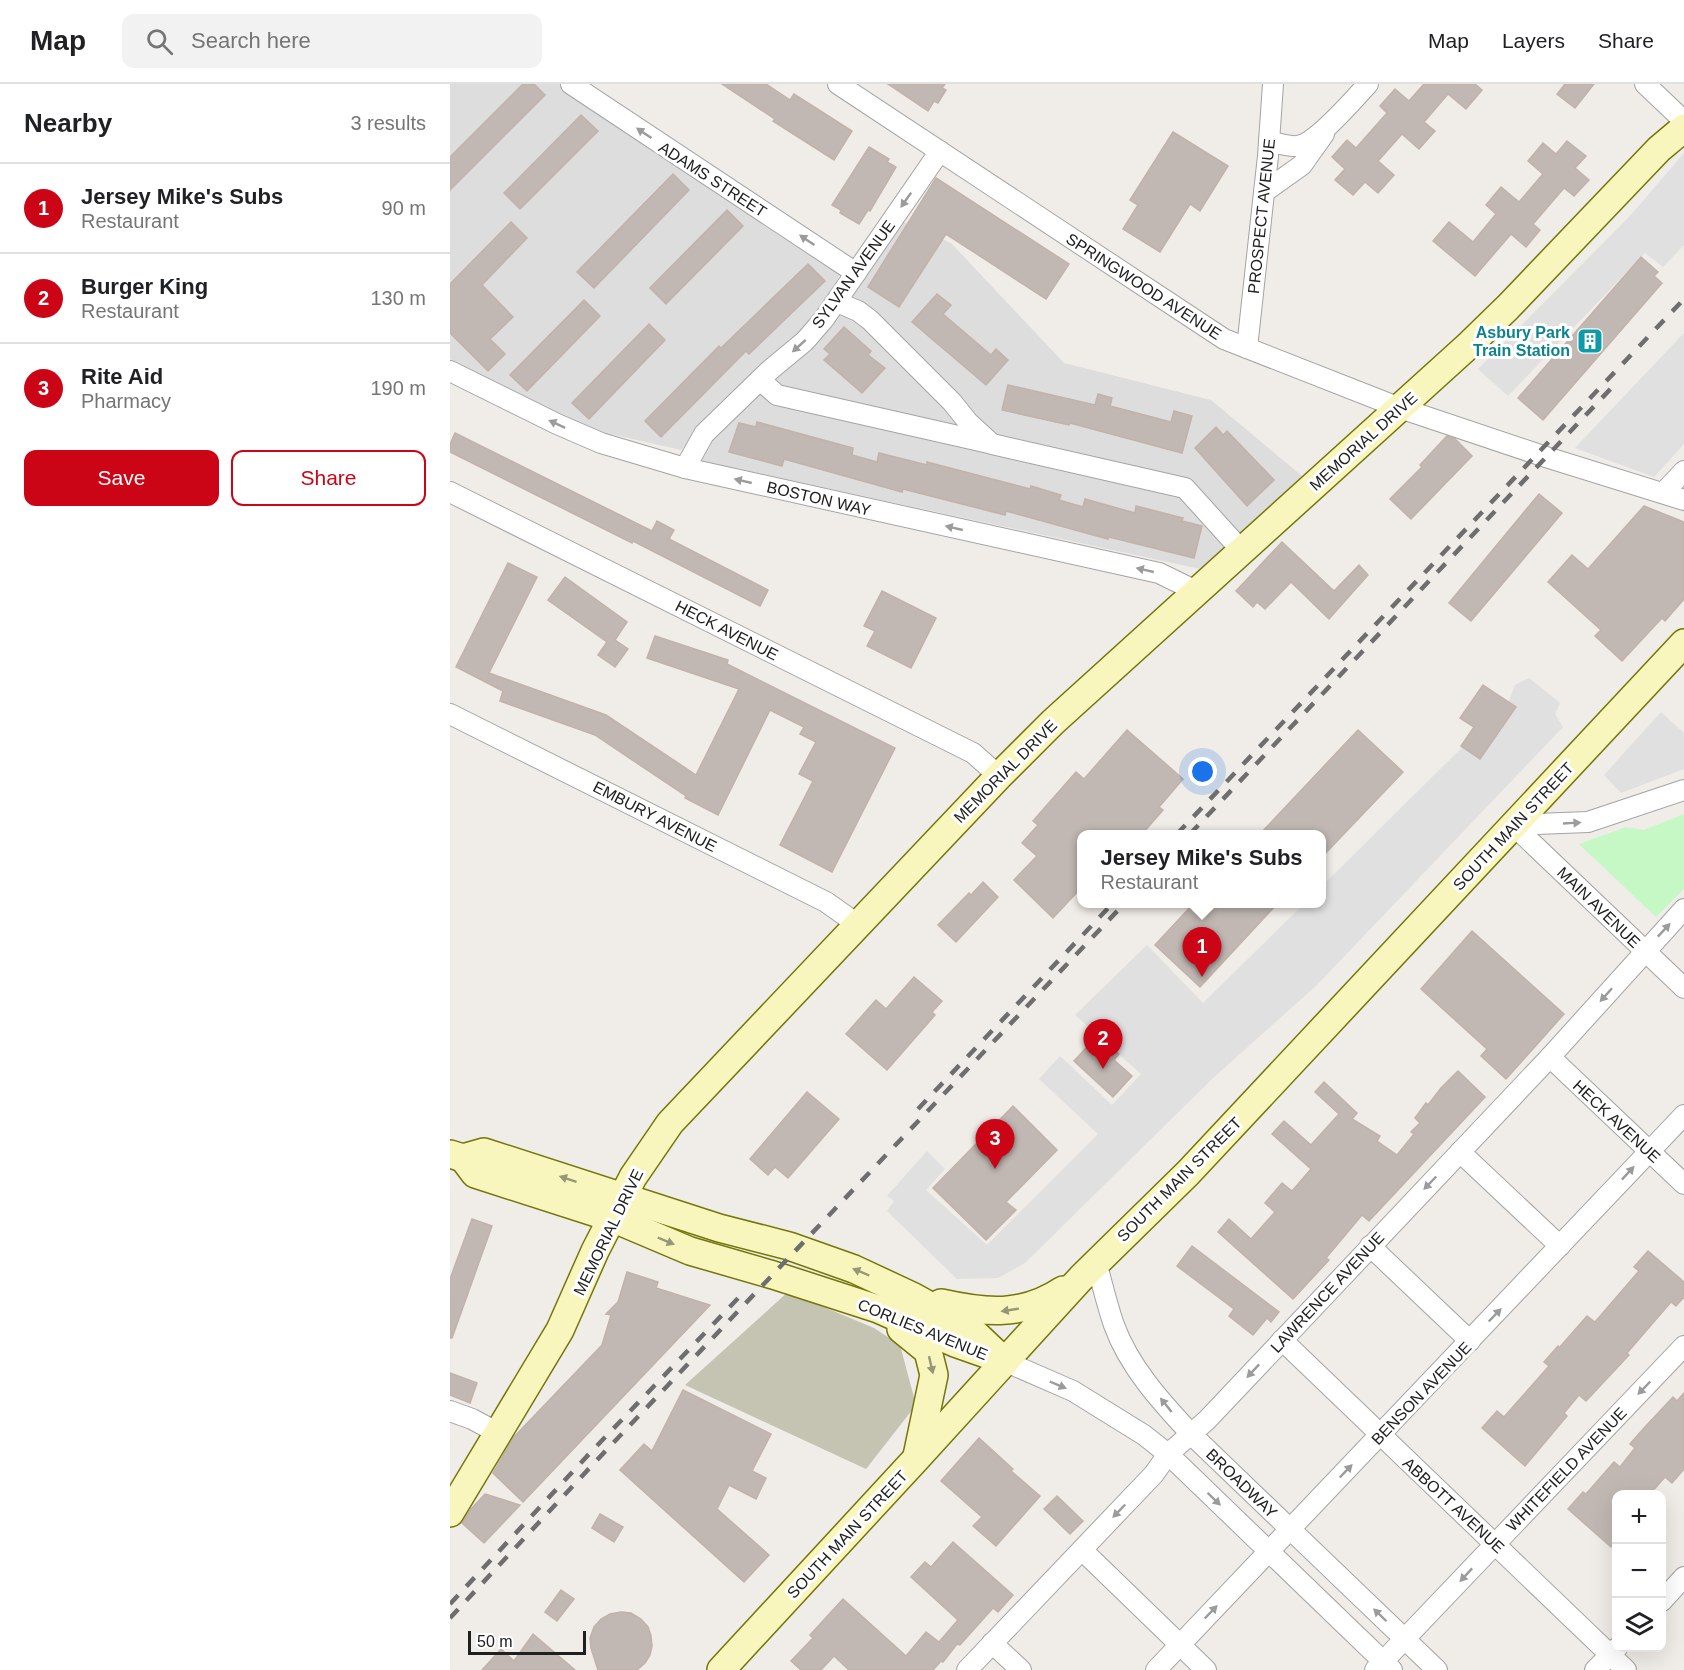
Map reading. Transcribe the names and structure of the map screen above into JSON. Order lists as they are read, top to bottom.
{
  "streets": {
    "main road": ["MEMORIAL DRIVE", "SOUTH MAIN STREET", "CORLIES AVENUE"],
    "street": [
      "ADAMS STREET",
      "PROSPECT AVENUE",
      "SYLVAN AVENUE",
      "SPRINGWOOD AVENUE",
      "BOSTON WAY",
      "HECK AVENUE",
      "EMBURY AVENUE",
      "MAIN AVENUE",
      "LAWRENCE AVENUE",
      "BENSON AVENUE",
      "WHITEFIELD AVENUE",
      "BROADWAY",
      "ABBOTT AVENUE"
    ]
  },
  "crossings": [
    ["ADAMS STREET", "SYLVAN AVENUE"],
    ["PROSPECT AVENUE", "SPRINGWOOD AVENUE"],
    ["SYLVAN AVENUE", "SPRINGWOOD AVENUE"],
    ["SYLVAN AVENUE", "BOSTON WAY"],
    ["SPRINGWOOD AVENUE", "MEMORIAL DRIVE"],
    ["MEMORIAL DRIVE", "BOSTON WAY"],
    ["MEMORIAL DRIVE", "HECK AVENUE"],
    ["MEMORIAL DRIVE", "EMBURY AVENUE"],
    ["MEMORIAL DRIVE", "CORLIES AVENUE"],
    ["HECK AVENUE", "LAWRENCE AVENUE"],
    ["HECK AVENUE", "BENSON AVENUE"],
    ["SOUTH MAIN STREET", "MAIN AVENUE"],
    ["SOUTH MAIN STREET", "CORLIES AVENUE"],
    ["SOUTH MAIN STREET", "BROADWAY"],
    ["MAIN AVENUE", "LAWRENCE AVENUE"],
    ["LAWRENCE AVENUE", "BROADWAY"],
    ["LAWRENCE AVENUE", "ABBOTT AVENUE"],
    ["CORLIES AVENUE", "BROADWAY"],
    ["BENSON AVENUE", "BROADWAY"],
    ["BENSON AVENUE", "ABBOTT AVENUE"],
    ["WHITEFIELD AVENUE", "BROADWAY"],
    ["WHITEFIELD AVENUE", "ABBOTT AVENUE"]
  ],
  "one_way": [
    "ADAMS STREET",
    "SYLVAN AVENUE",
    "LAWRENCE AVENUE",
    "BENSON AVENUE",
    "WHITEFIELD AVENUE"
  ],
  "places": {
    "building": ["Asbury Park Train Station"]
  },
  "scale_bar": "50 m",
  "page": {
    "header": "Map",
    "search": "Search here",
    "nav": ["Map", "Layers", "Share"],
    "heading": ["Nearby", "3 results"],
    "list": [
      {
        "mark": "1",
        "name": "Jersey Mike's Subs",
        "note": "Restaurant",
        "value": "90 m"
      },
      {
        "mark": "2",
        "name": "Burger King",
        "note": "Restaurant",
        "value": "130 m"
      },
      {
        "mark": "3",
        "name": "Rite Aid",
        "note": "Pharmacy",
        "value": "190 m"
      }
    ],
    "buttons": ["Save", "Share"],
    "popup": ["Jersey Mike's Subs", "Restaurant"],
    "pins": ["1", "2", "3"],
    "map_buttons": ["+", "−"],
    "scale": "50 m"
  }
}
